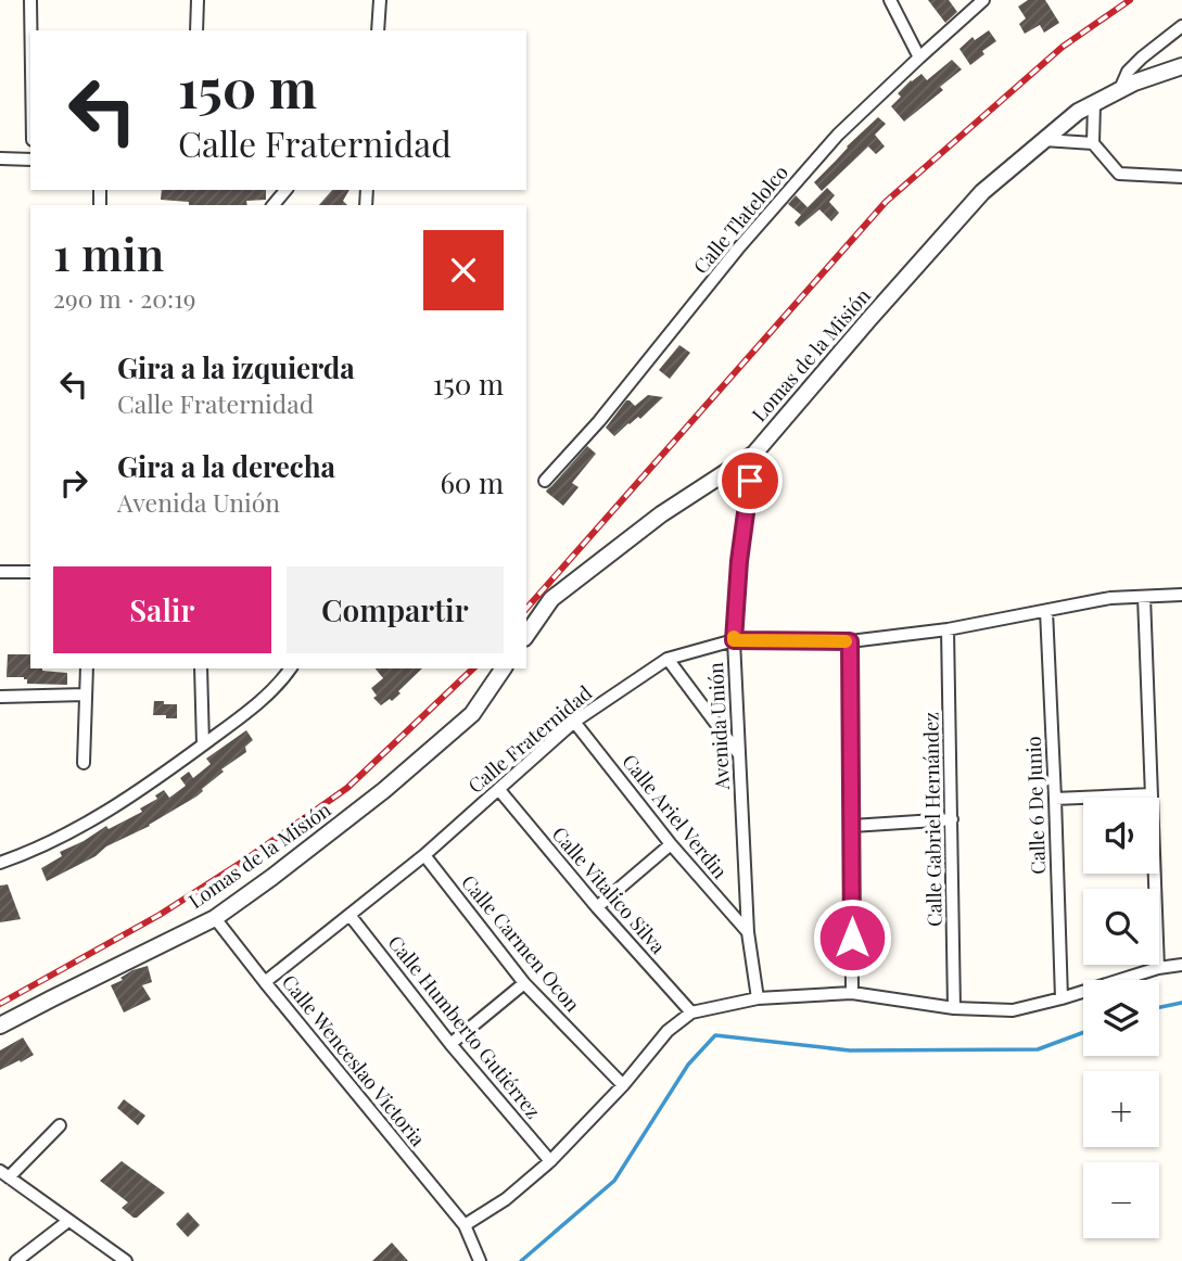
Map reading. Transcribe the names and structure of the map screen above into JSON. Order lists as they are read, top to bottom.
{
  "streets": {
    "street": [
      "Calle Tlatelolco",
      "Lomas de la Misión",
      "Avenida Unión",
      "Calle Fraternidad",
      "Calle 6 De Junio",
      "Calle Ariel Verdin",
      "Calle Gabriel Hernández",
      "Calle Vitalico Silva",
      "Calle Carmen Ocon",
      "Calle Humberto Gutiérrez",
      "Calle Wenceslao Victoria"
    ]
  },
  "crossings": [
    ["Lomas de la Misión", "Avenida Unión"],
    ["Lomas de la Misión", "Calle Wenceslao Victoria"],
    ["Avenida Unión", "Calle Fraternidad"],
    ["Avenida Unión", "Calle Ariel Verdin"],
    ["Calle Fraternidad", "Calle 6 De Junio"],
    ["Calle Fraternidad", "Calle Ariel Verdin"],
    ["Calle Fraternidad", "Calle Gabriel Hernández"],
    ["Calle Fraternidad", "Calle Vitalico Silva"],
    ["Calle Fraternidad", "Calle Carmen Ocon"],
    ["Calle Fraternidad", "Calle Humberto Gutiérrez"],
    ["Calle Fraternidad", "Calle Wenceslao Victoria"]
  ],
  "page": {
    "turn": ["150 m", "Calle Fraternidad"],
    "heading": ["1 min", "290 m · 20:19"],
    "list": [
      {
        "name": "Gira a la izquierda",
        "note": "Calle Fraternidad",
        "value": "150 m"
      },
      {
        "name": "Gira a la derecha",
        "note": "Avenida Unión",
        "value": "60 m"
      }
    ],
    "buttons": ["Salir", "Compartir"],
    "map_buttons": ["+", "−"]
  }
}
